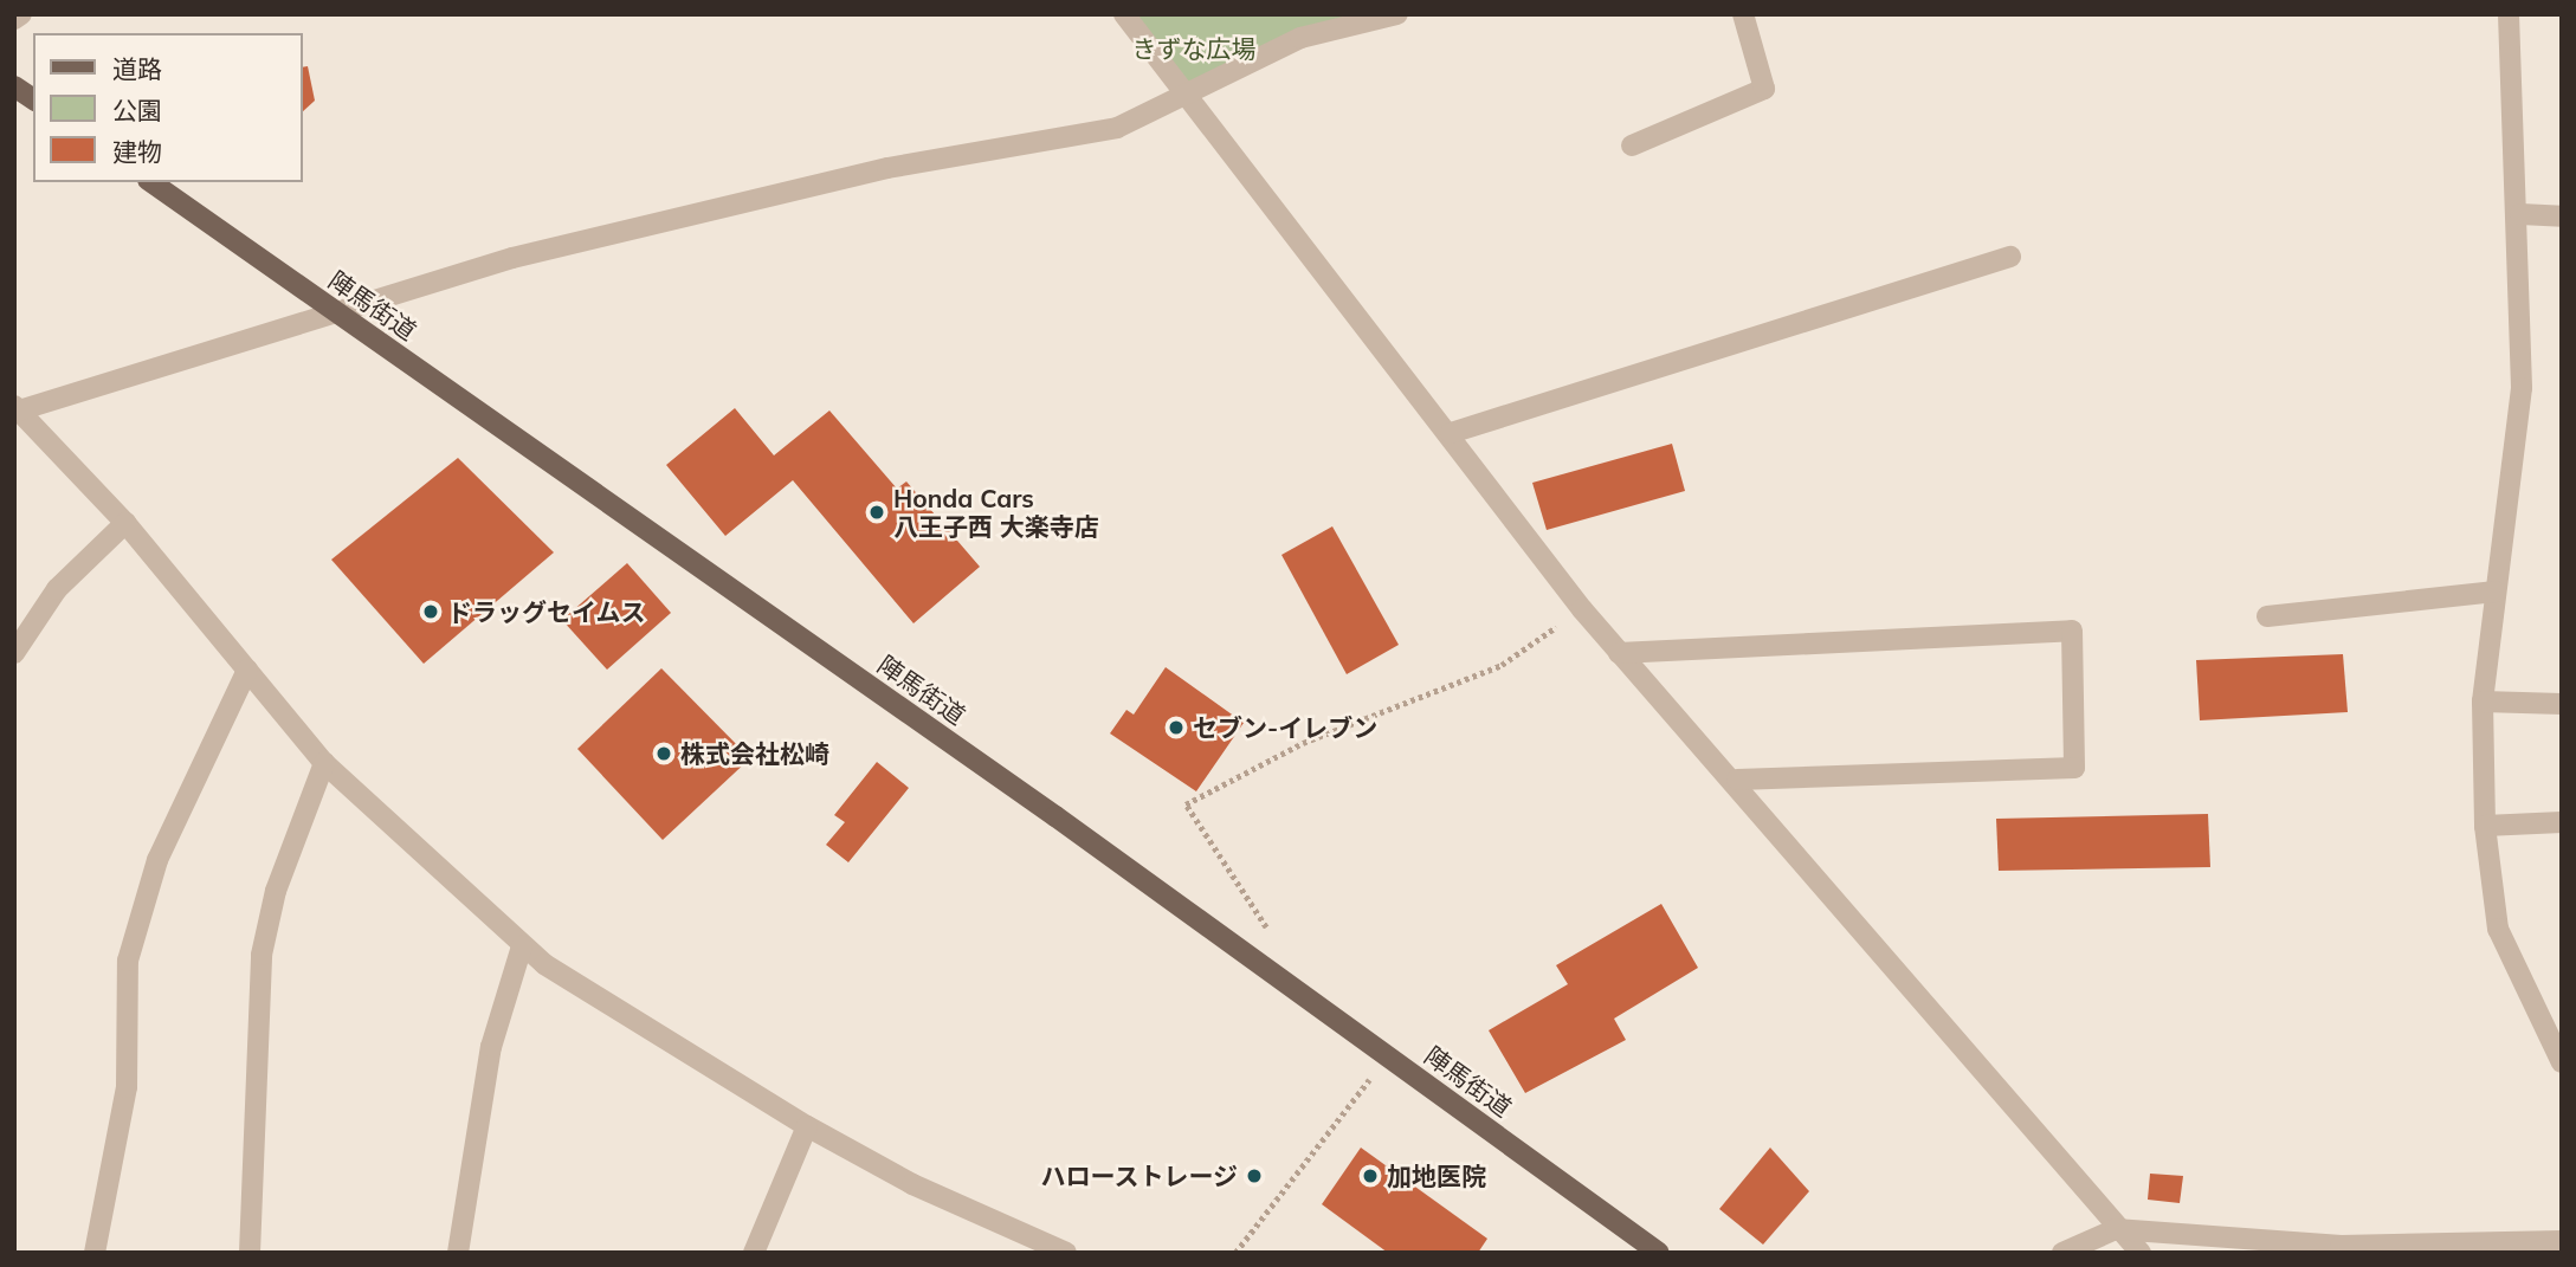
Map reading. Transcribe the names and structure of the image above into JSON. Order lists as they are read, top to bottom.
{
  "streets": {
    "main road": ["陣馬街道"]
  },
  "parks": ["きずな広場"],
  "places": [
    "Honda Cars 八王子西 大楽寺店",
    "ドラッグセイムス",
    "セブン-イレブン",
    "株式会社松崎",
    "ハローストレージ",
    "加地医院"
  ],
  "legend": ["道路", "公園", "建物"]
}
